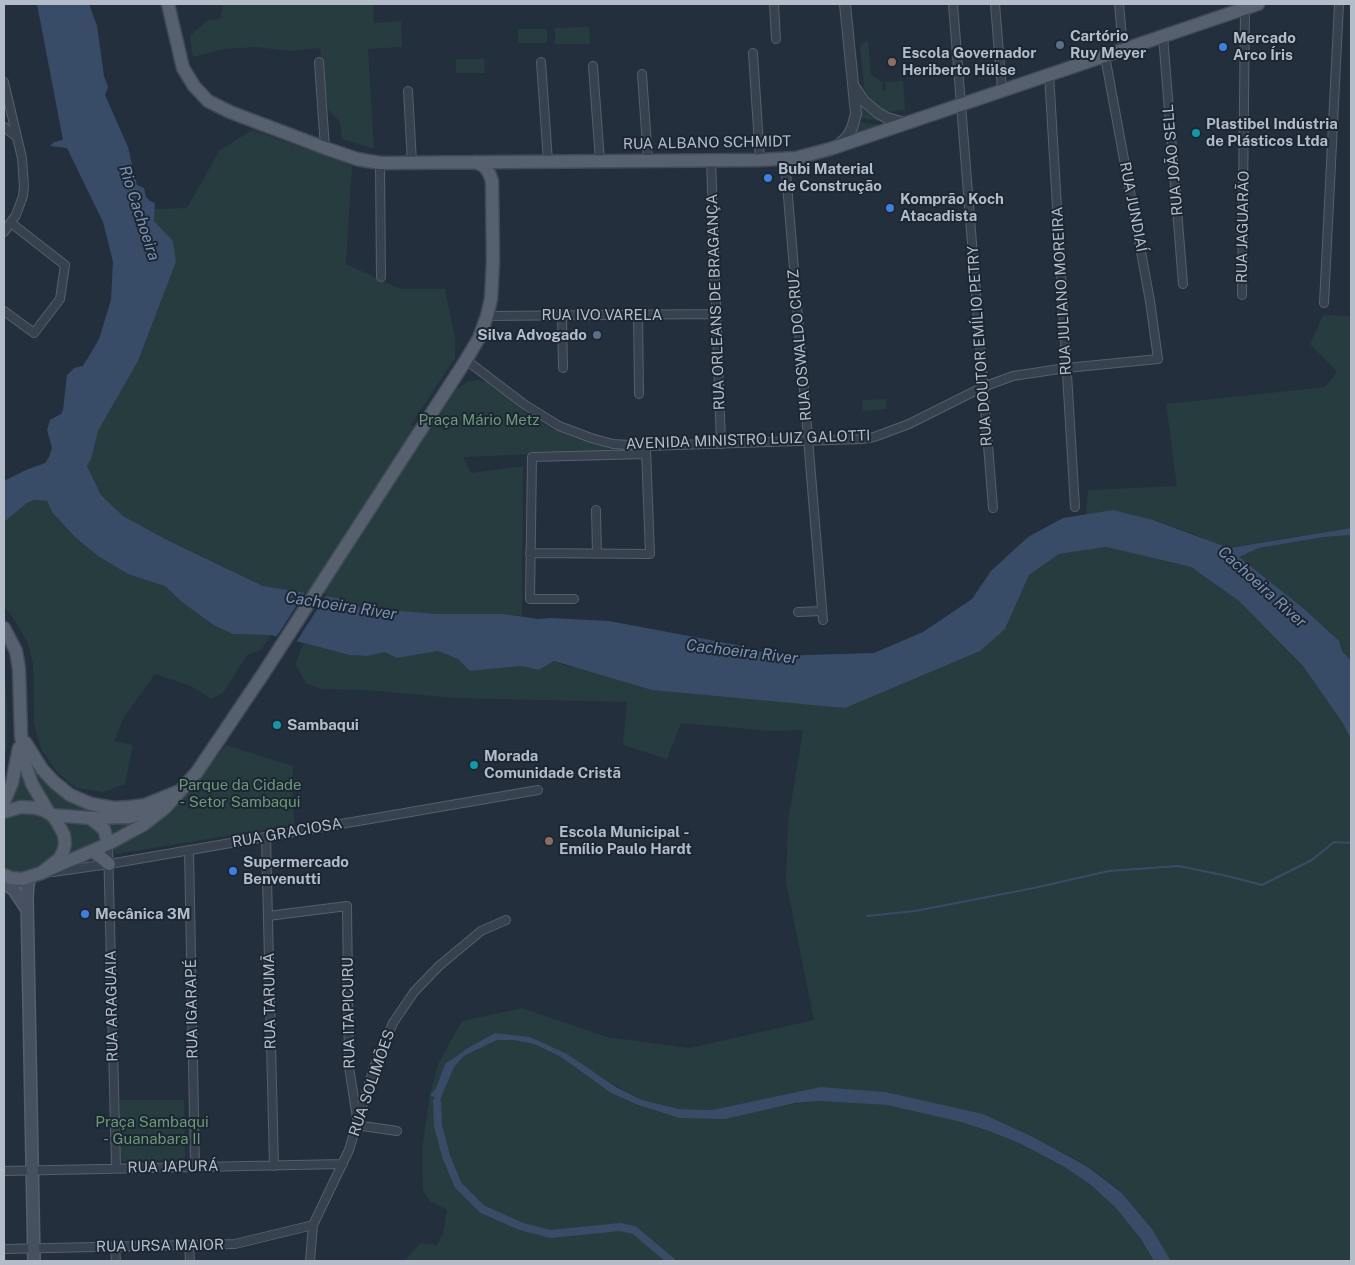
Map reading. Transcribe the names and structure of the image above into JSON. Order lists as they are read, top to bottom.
{
  "streets": {
    "main road": ["RUA ALBANO SCHMIDT"],
    "street": [
      "RUA JOÃO SELL",
      "RUA JUNDIAÍ",
      "RUA JAGUARÃO",
      "RUA JULIANO MOREIRA",
      "RUA ORLEANS DE BRAGANÇA",
      "RUA IVO VARELA",
      "RUA OSWALDO CRUZ",
      "RUA DOUTOR EMÍLIO PETRY",
      "AVENIDA MINISTRO LUIZ GALOTTI",
      "RUA GRACIOSA",
      "RUA TARUMÃ",
      "RUA ARAGUAIA",
      "RUA IGARAPÉ",
      "RUA ITAPICURU",
      "RUA SOLIMÕES",
      "RUA JAPURÁ",
      "RUA URSA MAIOR"
    ]
  },
  "crossings": [
    ["RUA ALBANO SCHMIDT", "RUA JOÃO SELL"],
    ["RUA ALBANO SCHMIDT", "RUA JUNDIAÍ"],
    ["RUA ALBANO SCHMIDT", "RUA JAGUARÃO"],
    ["RUA ALBANO SCHMIDT", "RUA JULIANO MOREIRA"],
    ["RUA ALBANO SCHMIDT", "RUA ORLEANS DE BRAGANÇA"],
    ["RUA ALBANO SCHMIDT", "RUA OSWALDO CRUZ"],
    ["RUA ALBANO SCHMIDT", "RUA DOUTOR EMÍLIO PETRY"],
    ["RUA JUNDIAÍ", "AVENIDA MINISTRO LUIZ GALOTTI"],
    ["RUA JULIANO MOREIRA", "AVENIDA MINISTRO LUIZ GALOTTI"],
    ["RUA ORLEANS DE BRAGANÇA", "RUA IVO VARELA"],
    ["RUA ORLEANS DE BRAGANÇA", "AVENIDA MINISTRO LUIZ GALOTTI"],
    ["RUA OSWALDO CRUZ", "AVENIDA MINISTRO LUIZ GALOTTI"],
    ["RUA DOUTOR EMÍLIO PETRY", "AVENIDA MINISTRO LUIZ GALOTTI"],
    ["RUA GRACIOSA", "RUA TARUMÃ"],
    ["RUA GRACIOSA", "RUA ARAGUAIA"],
    ["RUA GRACIOSA", "RUA IGARAPÉ"],
    ["RUA TARUMÃ", "RUA ITAPICURU"],
    ["RUA TARUMÃ", "RUA JAPURÁ"],
    ["RUA ARAGUAIA", "RUA JAPURÁ"],
    ["RUA IGARAPÉ", "RUA JAPURÁ"],
    ["RUA ITAPICURU", "RUA SOLIMÕES"],
    ["RUA SOLIMÕES", "RUA JAPURÁ"],
    ["RUA SOLIMÕES", "RUA URSA MAIOR"]
  ],
  "water": ["Rio Cachoeira", "Cachoeira River"],
  "parks": ["Praça Mário Metz", "Parque da Cidade - Setor Sambaqui", "Praça Sambaqui - Guanabara II"],
  "places": [
    "Cartório Ruy Meyer",
    "Mercado Arco Íris",
    "Escola Governador Heriberto Hülse",
    "Plastibel Indústria de Plásticos Ltda",
    "Bubi Material de Construção",
    "Komprão Koch Atacadista",
    "Silva Advogado",
    "Sambaqui",
    "Morada Comunidade Cristã",
    "Escola Municipal - Emílio Paulo Hardt",
    "Supermercado Benvenutti",
    "Mecânica 3M"
  ]
}
